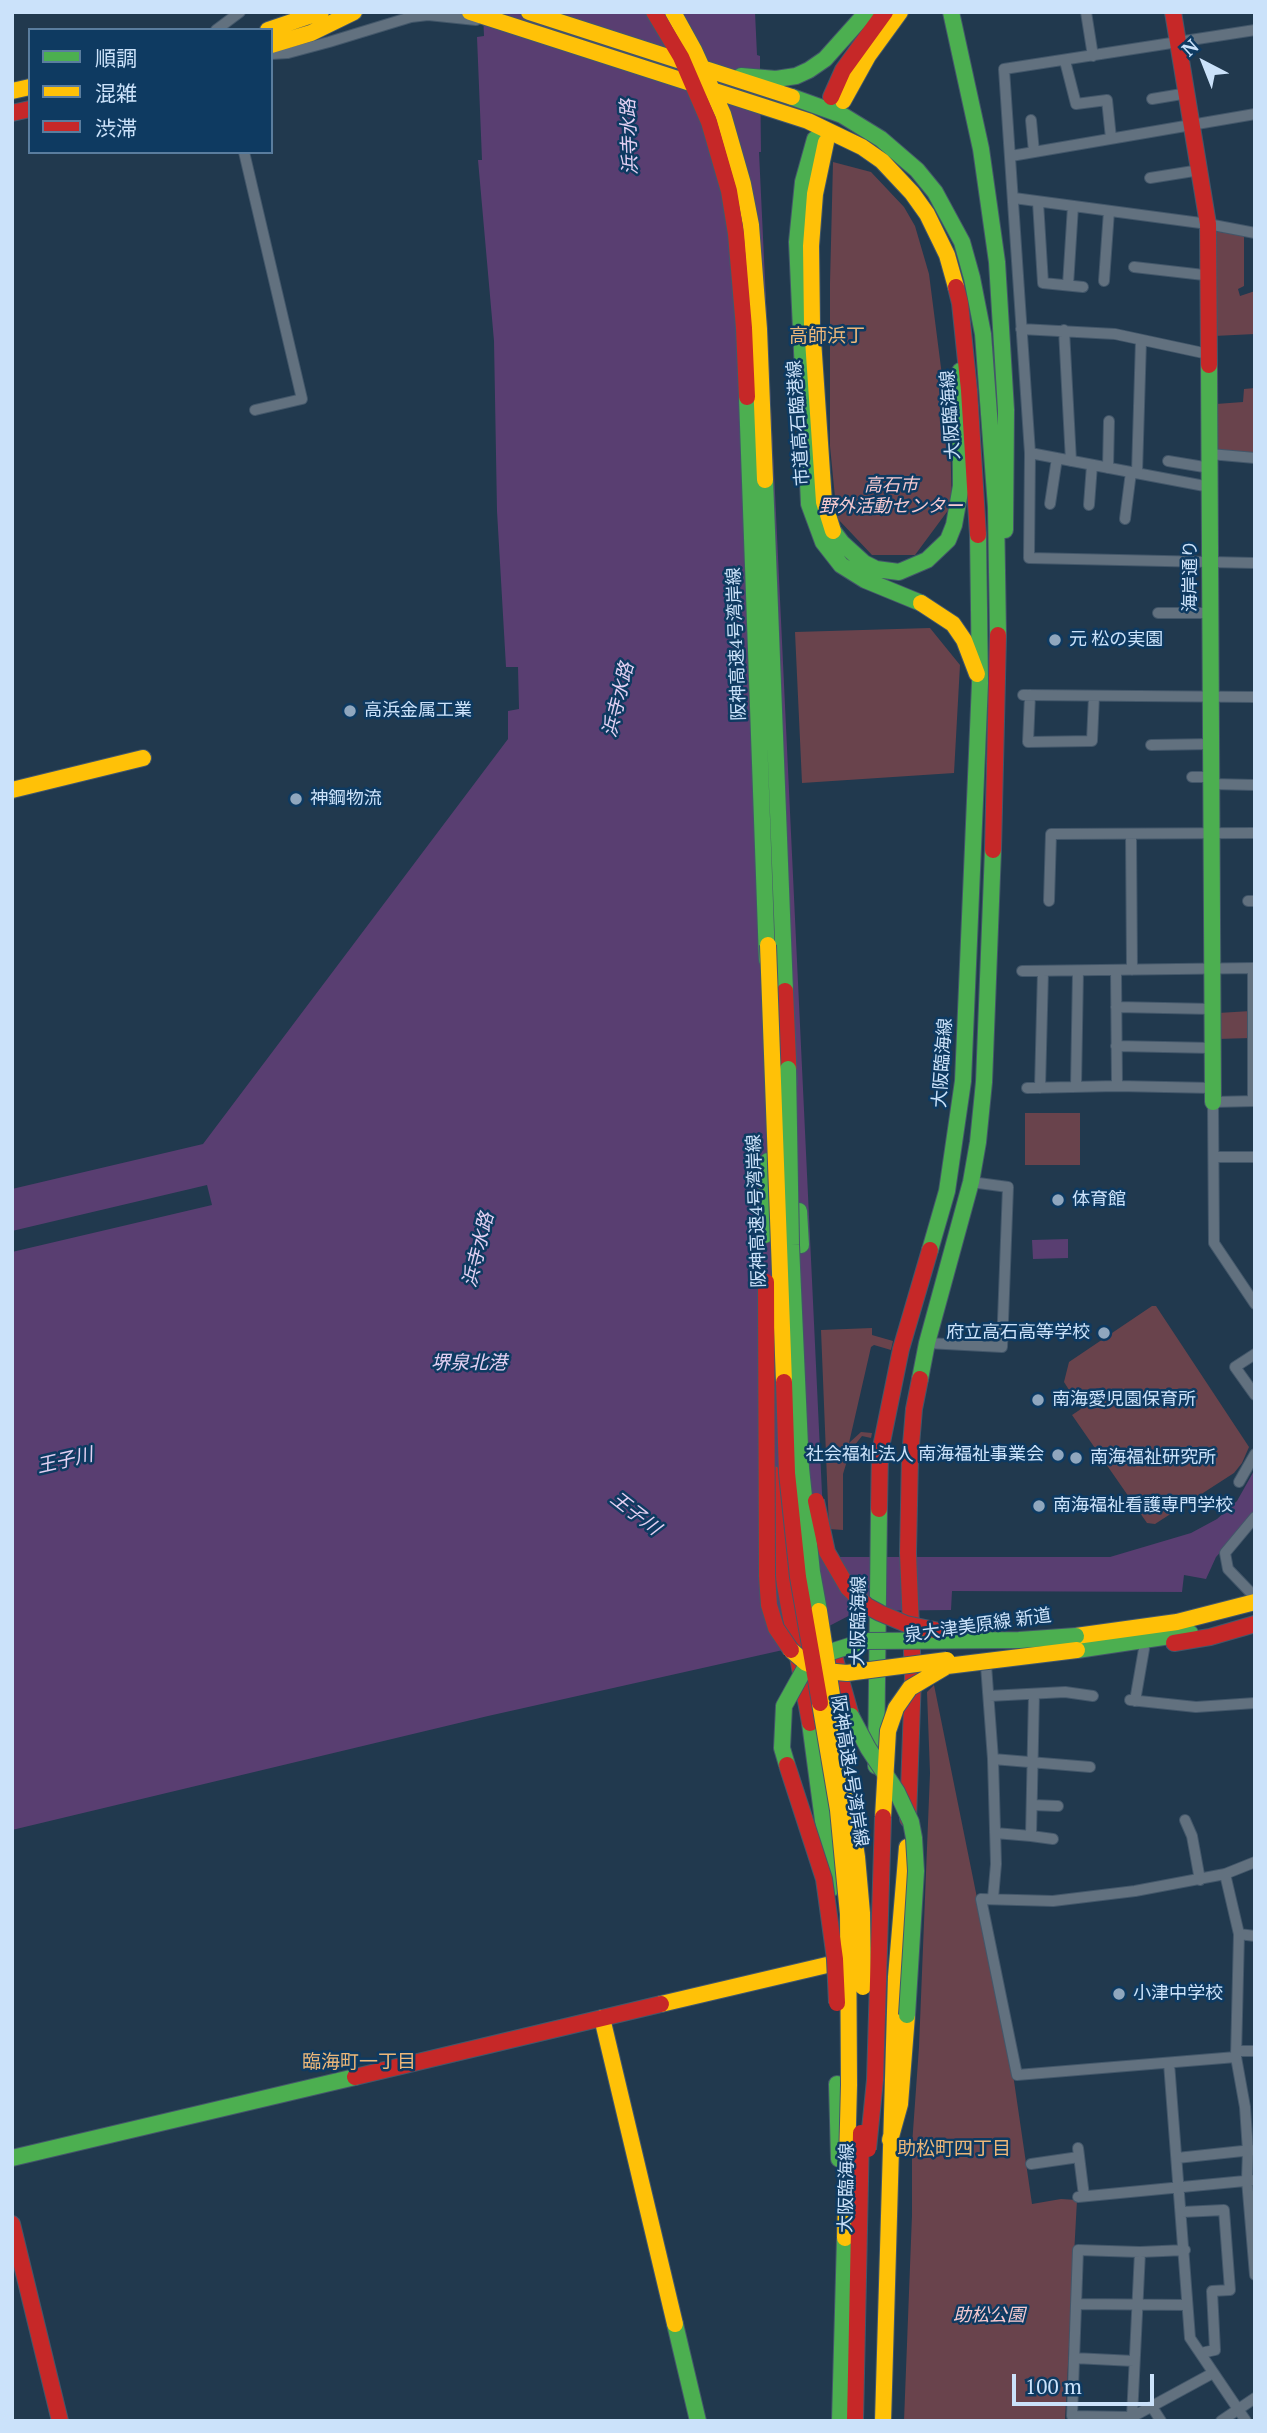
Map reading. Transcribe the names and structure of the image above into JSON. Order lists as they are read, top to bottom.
{
  "streets": {
    "main road": [
      "大阪臨海線",
      "市道高石臨港線",
      "海岸通り",
      "阪神高速4号湾岸線",
      "泉大津美原線 新道"
    ]
  },
  "crossings": [
    ["大阪臨海線", "市道高石臨港線"],
    ["大阪臨海線", "阪神高速4号湾岸線"],
    ["大阪臨海線", "泉大津美原線 新道"]
  ],
  "districts": ["高師浜丁", "臨海町一丁目", "助松町四丁目"],
  "water": ["浜寺水路", "堺泉北港", "王子川"],
  "parks": ["高石市 野外活動センター", "助松公園"],
  "places": [
    "元 松の実園",
    "高浜金属工業",
    "神鋼物流",
    "体育館",
    "府立高石高等学校",
    "南海愛児園保育所",
    "社会福祉法人 南海福祉事業会",
    "南海福祉研究所",
    "南海福祉看護専門学校",
    "小津中学校"
  ],
  "legend": ["順調", "混雑", "渋滞"],
  "scale_bar": "100 m",
  "north": "top left"
}
